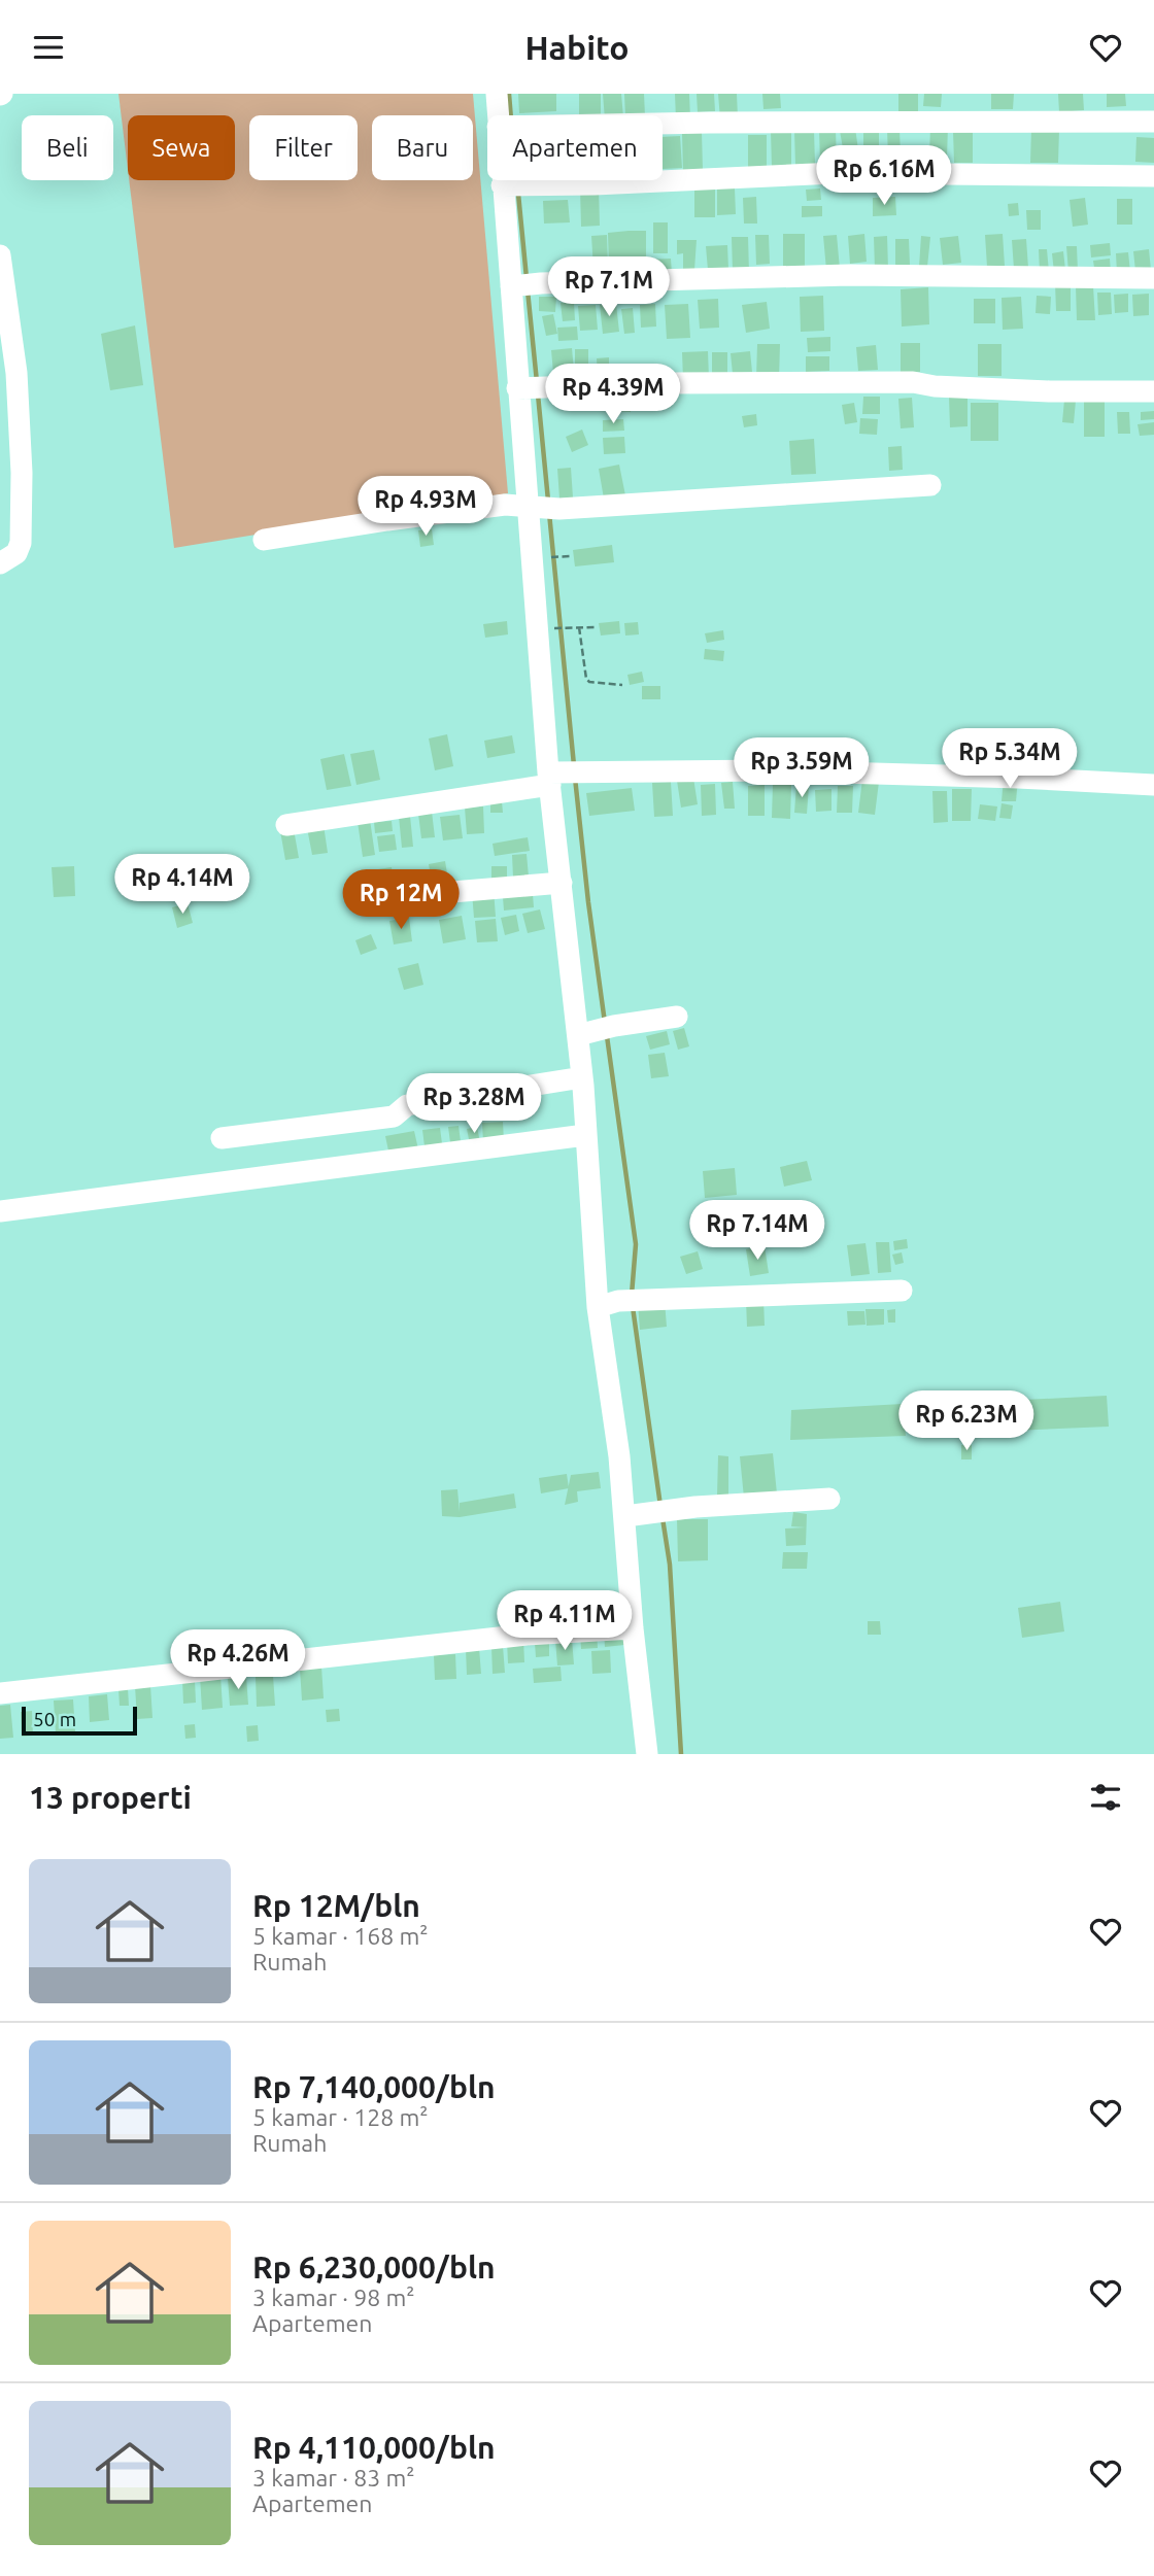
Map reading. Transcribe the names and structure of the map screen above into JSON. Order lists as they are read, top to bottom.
{
  "scale_bar": "50 m",
  "page": {
    "header": "Habito",
    "chip": [
      "Beli",
      "Sewa",
      "Filter",
      "Baru",
      "Apartemen"
    ],
    "price": [
      "Rp 6.16M",
      "Rp 7.1M",
      "Rp 4.39M",
      "Rp 4.93M",
      "Rp 5.34M",
      "Rp 3.59M",
      "Rp 4.14M",
      "Rp 12M",
      "Rp 3.28M",
      "Rp 7.14M",
      "Rp 6.23M",
      "Rp 4.11M",
      "Rp 4.26M"
    ],
    "scale": "50 m",
    "heading": "13 properti",
    "list": [
      {
        "name": "Rp 12M/bln",
        "note": "5 kamar · 168 m² · Rumah"
      },
      {
        "name": "Rp 7,140,000/bln",
        "note": "5 kamar · 128 m² · Rumah"
      },
      {
        "name": "Rp 6,230,000/bln",
        "note": "3 kamar · 98 m² · Apartemen"
      },
      {
        "name": "Rp 4,110,000/bln",
        "note": "3 kamar · 83 m² · Apartemen"
      }
    ]
  }
}
